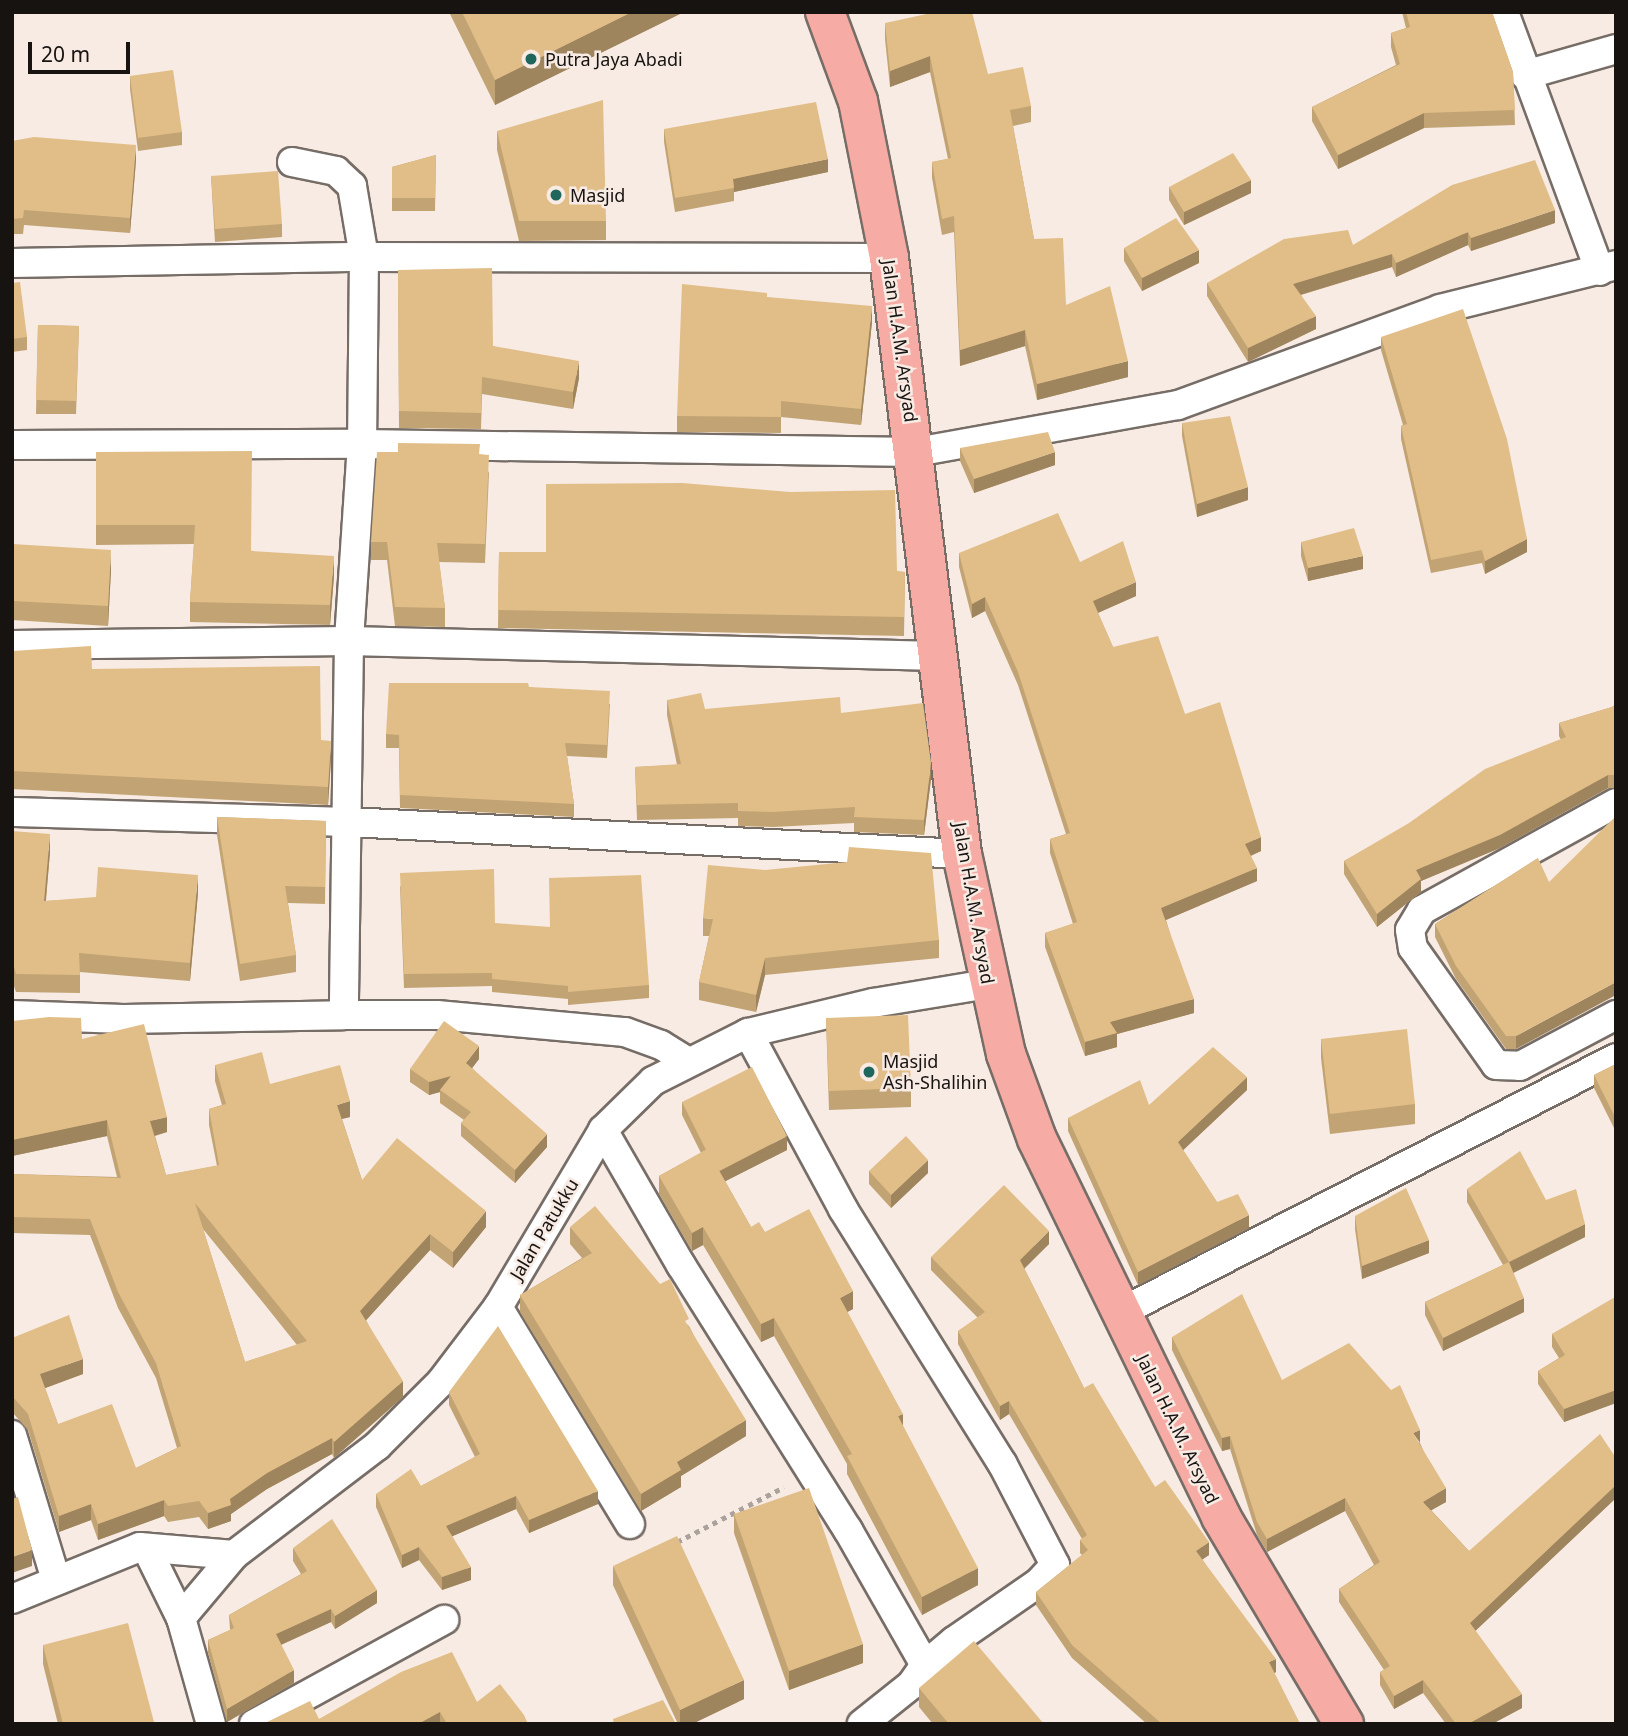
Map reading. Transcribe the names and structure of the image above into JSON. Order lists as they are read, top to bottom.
{
  "streets": {
    "highway": ["Jalan H.A.M. Arsyad"],
    "street": ["Jalan Patukku"]
  },
  "crossings": [
    ["Jalan H.A.M. Arsyad", "Jalan Patukku"]
  ],
  "places": ["Putra Jaya Abadi", "Masjid", "Masjid Ash-Shalihin"],
  "scale_bar": "20 m"
}
